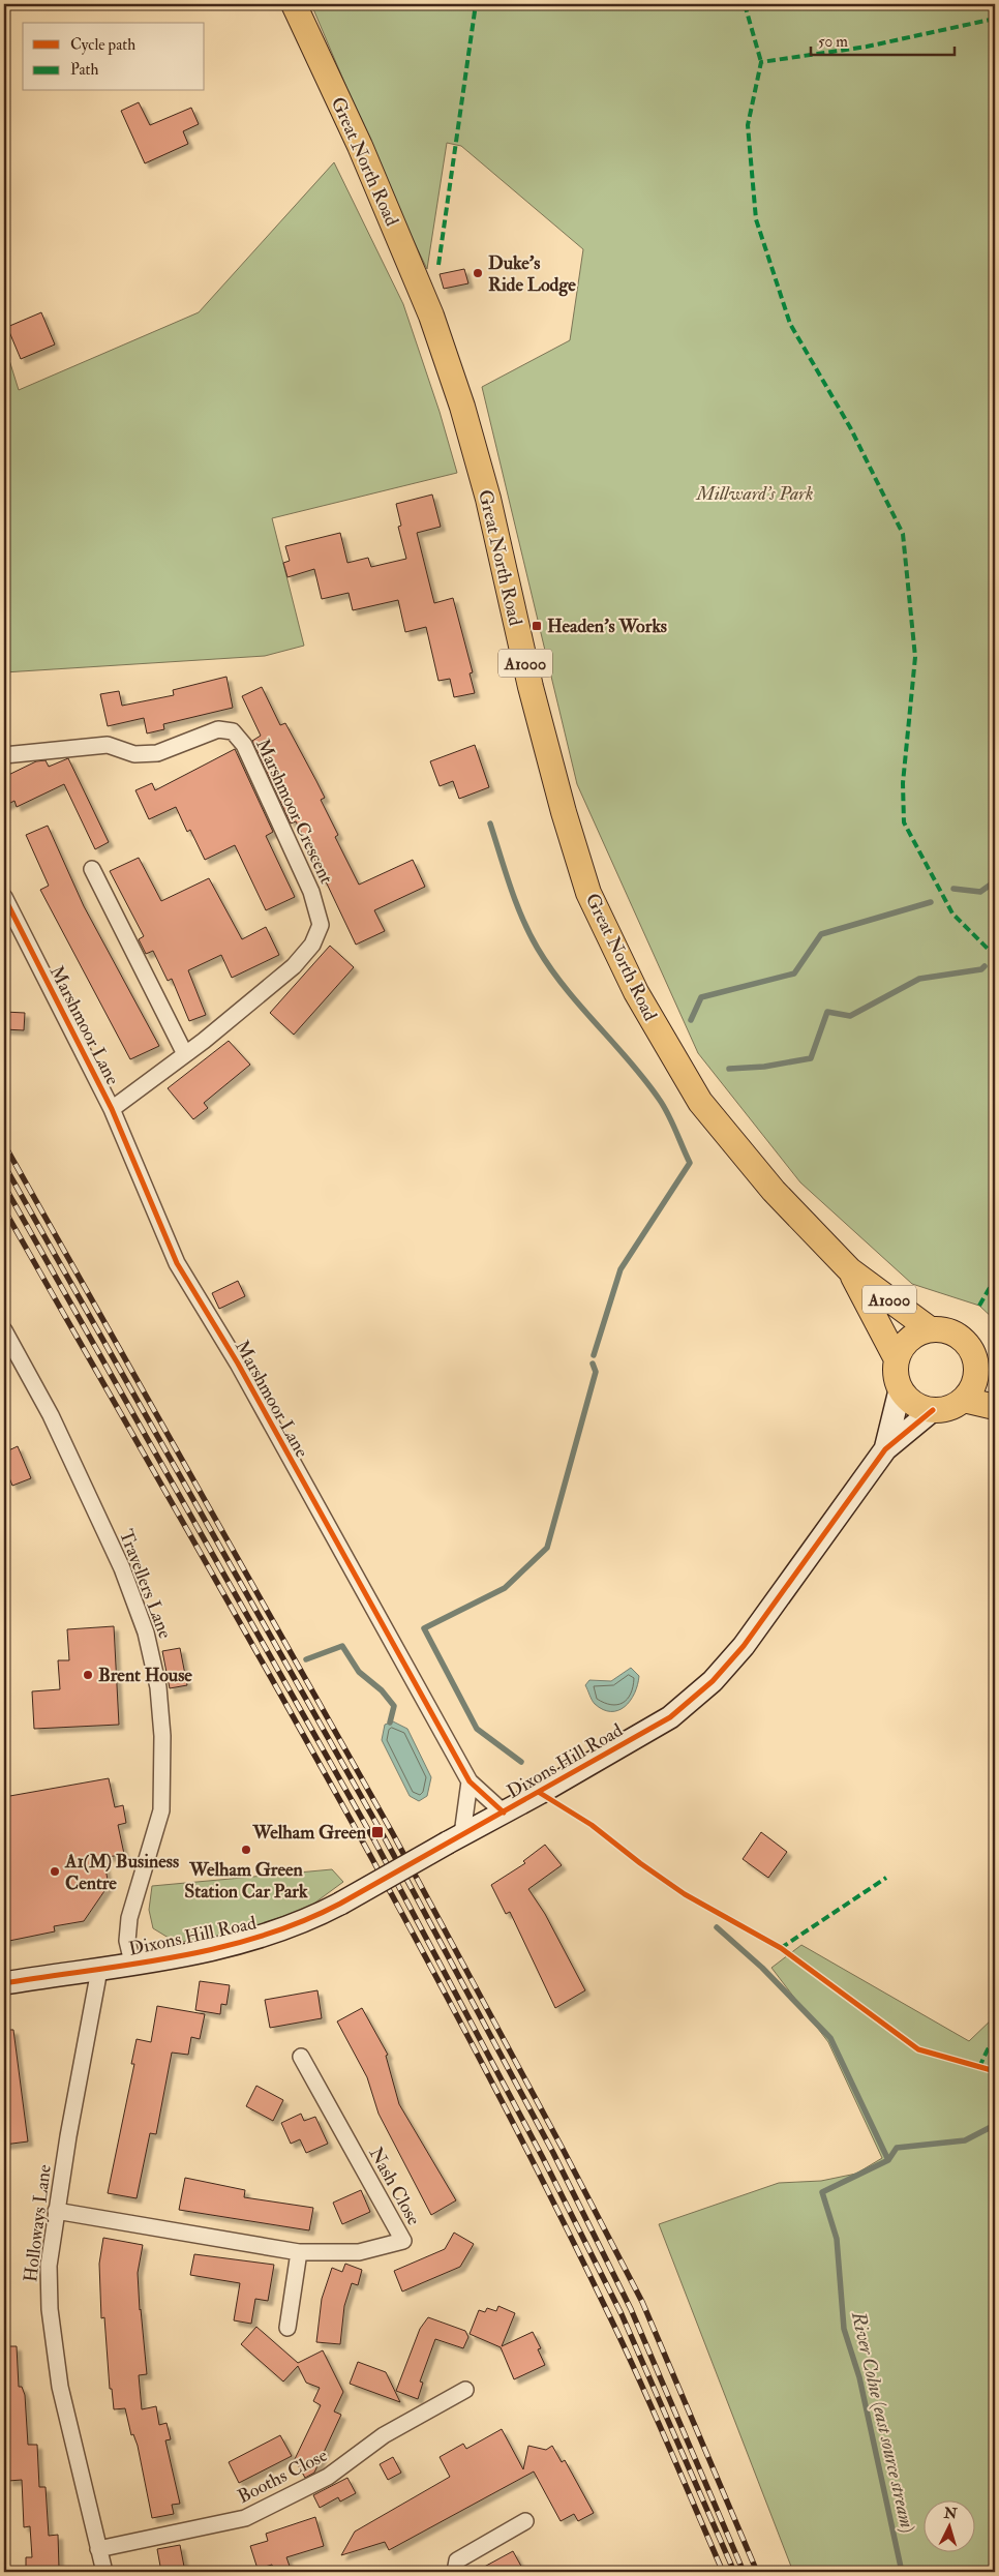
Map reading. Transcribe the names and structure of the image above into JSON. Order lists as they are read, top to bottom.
{
  "streets": {
    "main road": ["Great North Road", "A1000"],
    "street": [
      "Marshmoor Crescent",
      "Marshmoor Lane",
      "Travellers Lane",
      "Dixons Hill Road",
      "Nash Close",
      "Holloways Lane",
      "Booths Close"
    ]
  },
  "crossings": [
    ["Great North Road", "Dixons Hill Road"],
    ["Marshmoor Crescent", "Marshmoor Lane"],
    ["Marshmoor Lane", "Dixons Hill Road"],
    ["Travellers Lane", "Dixons Hill Road"],
    ["Dixons Hill Road", "Holloways Lane"],
    ["Nash Close", "Holloways Lane"],
    ["Holloways Lane", "Booths Close"]
  ],
  "water": ["River Colne (east source stream)"],
  "parks": ["Millward's Park"],
  "places": {
    "other": [
      "Duke's Ride Lodge",
      "Brent House",
      "Welham Green Station Car Park",
      "A1(M) Business Centre"
    ],
    "transit": ["Headen's Works", "Welham Green"]
  },
  "legend": ["Cycle path", "Path"],
  "scale_bar": "50 m",
  "north": "top"
}
